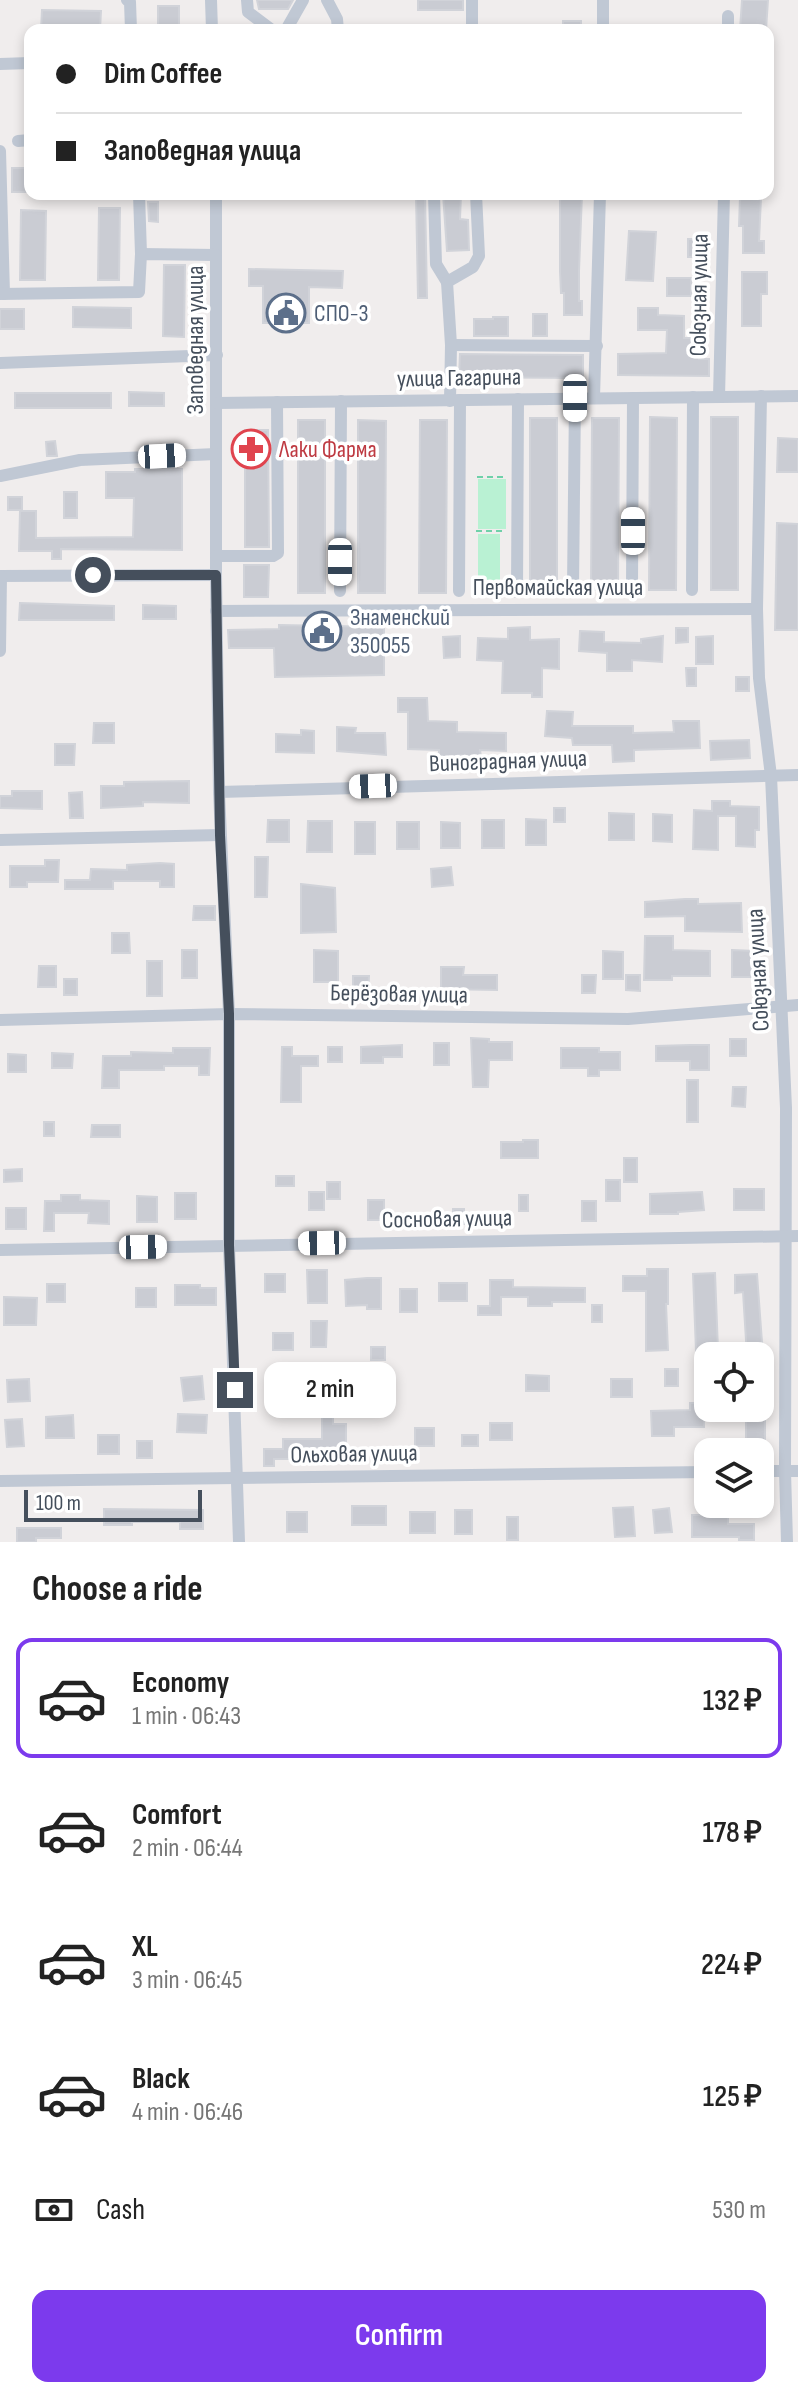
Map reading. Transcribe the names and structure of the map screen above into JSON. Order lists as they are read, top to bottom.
{
  "streets": {
    "street": [
      "Союзная улица",
      "Заповедная улица",
      "улица Гагарина",
      "Первомайская улица",
      "Виноградная улица",
      "Берёзовая улица",
      "Сосновая улица",
      "Ольховая улица"
    ]
  },
  "crossings": [
    ["Союзная улица", "улица Гагарина"],
    ["Союзная улица", "Первомайская улица"],
    ["Союзная улица", "Виноградная улица"],
    ["Союзная улица", "Берёзовая улица"],
    ["Союзная улица", "Сосновая улица"],
    ["Заповедная улица", "улица Гагарина"],
    ["Заповедная улица", "Первомайская улица"],
    ["Заповедная улица", "Виноградная улица"],
    ["Заповедная улица", "Берёзовая улица"],
    ["Заповедная улица", "Сосновая улица"],
    ["Заповедная улица", "Ольховая улица"]
  ],
  "places": {
    "public building": ["СПО-3", "Знаменский 350055"],
    "pharmacy": ["Лаки Фарма"]
  },
  "scale_bar": "100 m",
  "page": {
    "banner": ["Dim Coffee", "Заповедная улица"],
    "bubble": "2 min",
    "scale": "100 m",
    "heading": "Choose a ride",
    "list": [
      {
        "name": "Economy",
        "note": "1 min · 06:43",
        "value": "132 ₽"
      },
      {
        "name": "Comfort",
        "note": "2 min · 06:44",
        "value": "178 ₽"
      },
      {
        "name": "XL",
        "note": "3 min · 06:45",
        "value": "224 ₽"
      },
      {
        "name": "Black",
        "note": "4 min · 06:46",
        "value": "125 ₽"
      }
    ],
    "pay": ["Cash", "530 m"],
    "buttons": "Confirm"
  }
}
